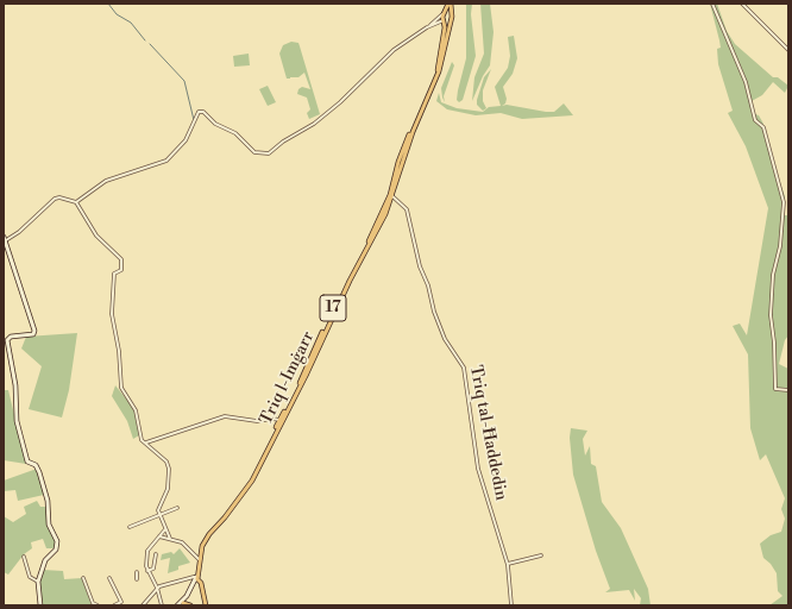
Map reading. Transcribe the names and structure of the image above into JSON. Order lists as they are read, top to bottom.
{
  "streets": {
    "main road": ["17", "Triq l-Imġarr"],
    "street": ["Triq tal-Ħaddedin"]
  },
  "crossings": [
    ["17", "Triq l-Imġarr"],
    ["Triq l-Imġarr", "Triq tal-Ħaddedin"]
  ]
}
